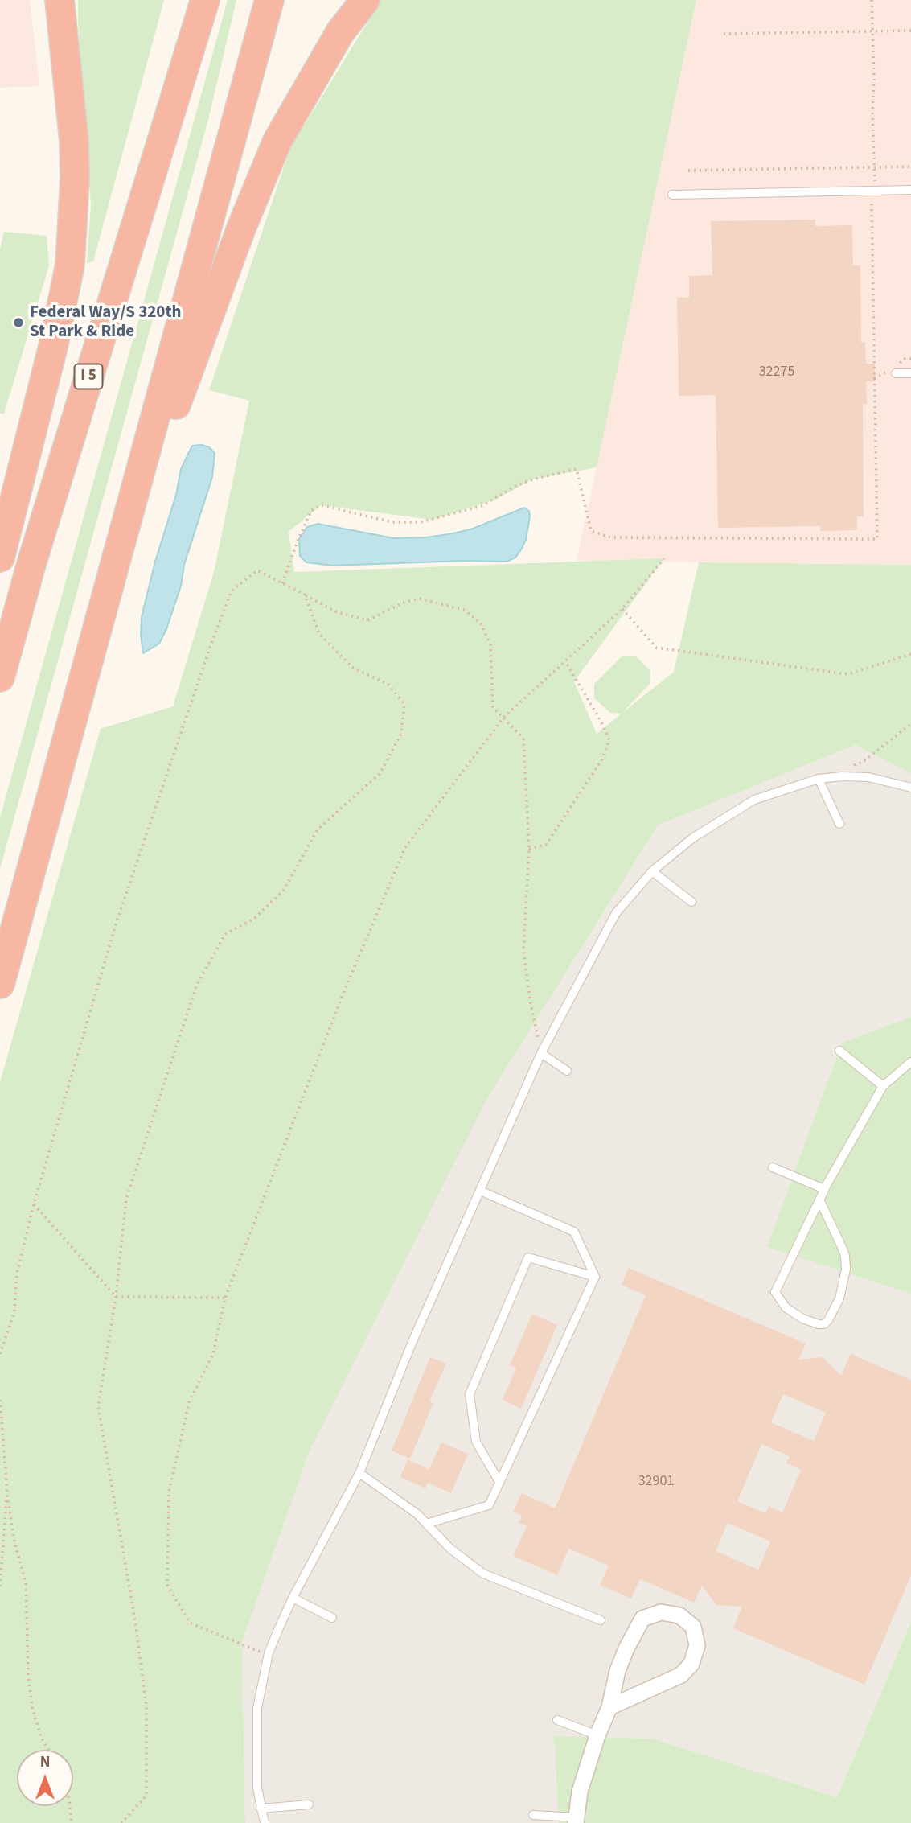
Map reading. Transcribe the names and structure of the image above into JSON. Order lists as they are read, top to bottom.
{
  "streets": {
    "highway": ["I 5"]
  },
  "places": ["Federal Way/S 320th St Park & Ride"],
  "house_numbers": ["32275", "32901"],
  "north": "top"
}
